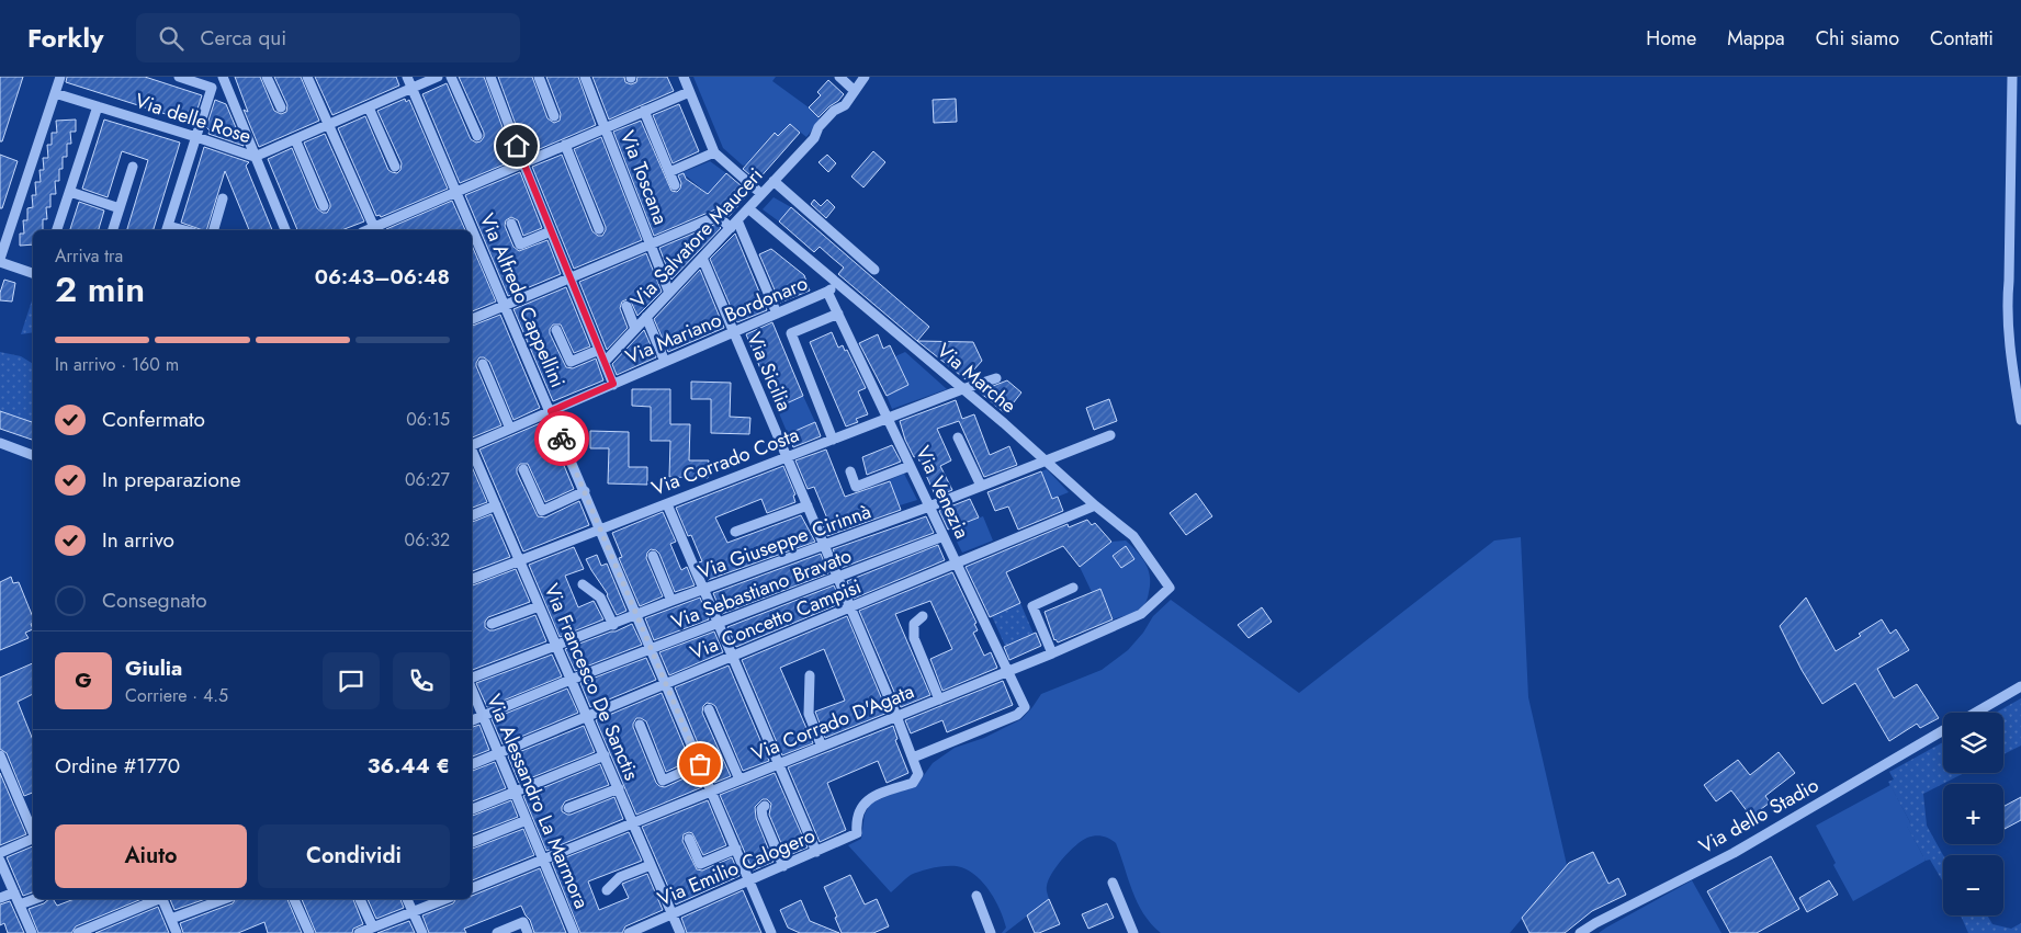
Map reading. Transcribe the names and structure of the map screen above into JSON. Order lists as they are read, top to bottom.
{
  "streets": {
    "street": [
      "Via delle Rose",
      "Via Toscana",
      "Via Salvatore Mauceri",
      "Via Alfredo Cappellini",
      "Via Mariano Bordonaro",
      "Via Sicilia",
      "Via Marche",
      "Via Corrado Costa",
      "Via Venezia",
      "Via Giuseppe Cirinnà",
      "Via Sebastiano Bravato",
      "Via Concetto Campisi",
      "Via Francesco De Sanctis",
      "Via Corrado D'Agata",
      "Via Alessandro La Marmora",
      "Via dello Stadio",
      "Via Emilio Calogero"
    ]
  },
  "crossings": [
    ["Via delle Rose", "Via Alfredo Cappellini"],
    ["Via Toscana", "Via Salvatore Mauceri"],
    ["Via Salvatore Mauceri", "Via Sicilia"],
    ["Via Salvatore Mauceri", "Via Marche"],
    ["Via Alfredo Cappellini", "Via Mariano Bordonaro"],
    ["Via Alfredo Cappellini", "Via Corrado Costa"],
    ["Via Alfredo Cappellini", "Via Giuseppe Cirinnà"],
    ["Via Alfredo Cappellini", "Via Sebastiano Bravato"],
    ["Via Alfredo Cappellini", "Via Concetto Campisi"],
    ["Via Alfredo Cappellini", "Via Corrado D'Agata"],
    ["Via Alfredo Cappellini", "Via Emilio Calogero"],
    ["Via Mariano Bordonaro", "Via Sicilia"],
    ["Via Mariano Bordonaro", "Via Venezia"],
    ["Via Sicilia", "Via Corrado Costa"],
    ["Via Sicilia", "Via Venezia"],
    ["Via Sicilia", "Via Giuseppe Cirinnà"],
    ["Via Sicilia", "Via Sebastiano Bravato"],
    ["Via Sicilia", "Via Concetto Campisi"],
    ["Via Sicilia", "Via Corrado D'Agata"],
    ["Via Sicilia", "Via Emilio Calogero"],
    ["Via Marche", "Via Corrado Costa"],
    ["Via Marche", "Via Giuseppe Cirinnà"],
    ["Via Marche", "Via Concetto Campisi"],
    ["Via Marche", "Via Corrado D'Agata"],
    ["Via Corrado Costa", "Via Venezia"],
    ["Via Corrado Costa", "Via Francesco De Sanctis"],
    ["Via Venezia", "Via Giuseppe Cirinnà"],
    ["Via Venezia", "Via Sebastiano Bravato"],
    ["Via Venezia", "Via Concetto Campisi"],
    ["Via Venezia", "Via Corrado D'Agata"],
    ["Via Giuseppe Cirinnà", "Via Francesco De Sanctis"],
    ["Via Sebastiano Bravato", "Via Francesco De Sanctis"],
    ["Via Sebastiano Bravato", "Via Alessandro La Marmora"],
    ["Via Concetto Campisi", "Via Francesco De Sanctis"],
    ["Via Concetto Campisi", "Via Alessandro La Marmora"],
    ["Via Francesco De Sanctis", "Via Corrado D'Agata"],
    ["Via Francesco De Sanctis", "Via Emilio Calogero"],
    ["Via Corrado D'Agata", "Via Alessandro La Marmora"]
  ],
  "page": {
    "header": "Forkly",
    "search": "Cerca qui",
    "nav": [
      "Home",
      "Mappa",
      "Chi siamo",
      "Contatti"
    ],
    "heading": ["2 min", "Arriva tra", "06:43–06:48"],
    "panel": [
      "Giulia",
      "Corriere · 4.5",
      "Ordine #1770",
      "36.44 €"
    ],
    "bar": "In arrivo · 160 m",
    "list": [
      ["Confermato", "06:15"],
      ["In preparazione", "06:27"],
      ["In arrivo", "06:32"],
      "Consegnato"
    ],
    "round": "G",
    "map_buttons": ["+", "−"],
    "buttons": ["Aiuto", "Condividi"]
  }
}
